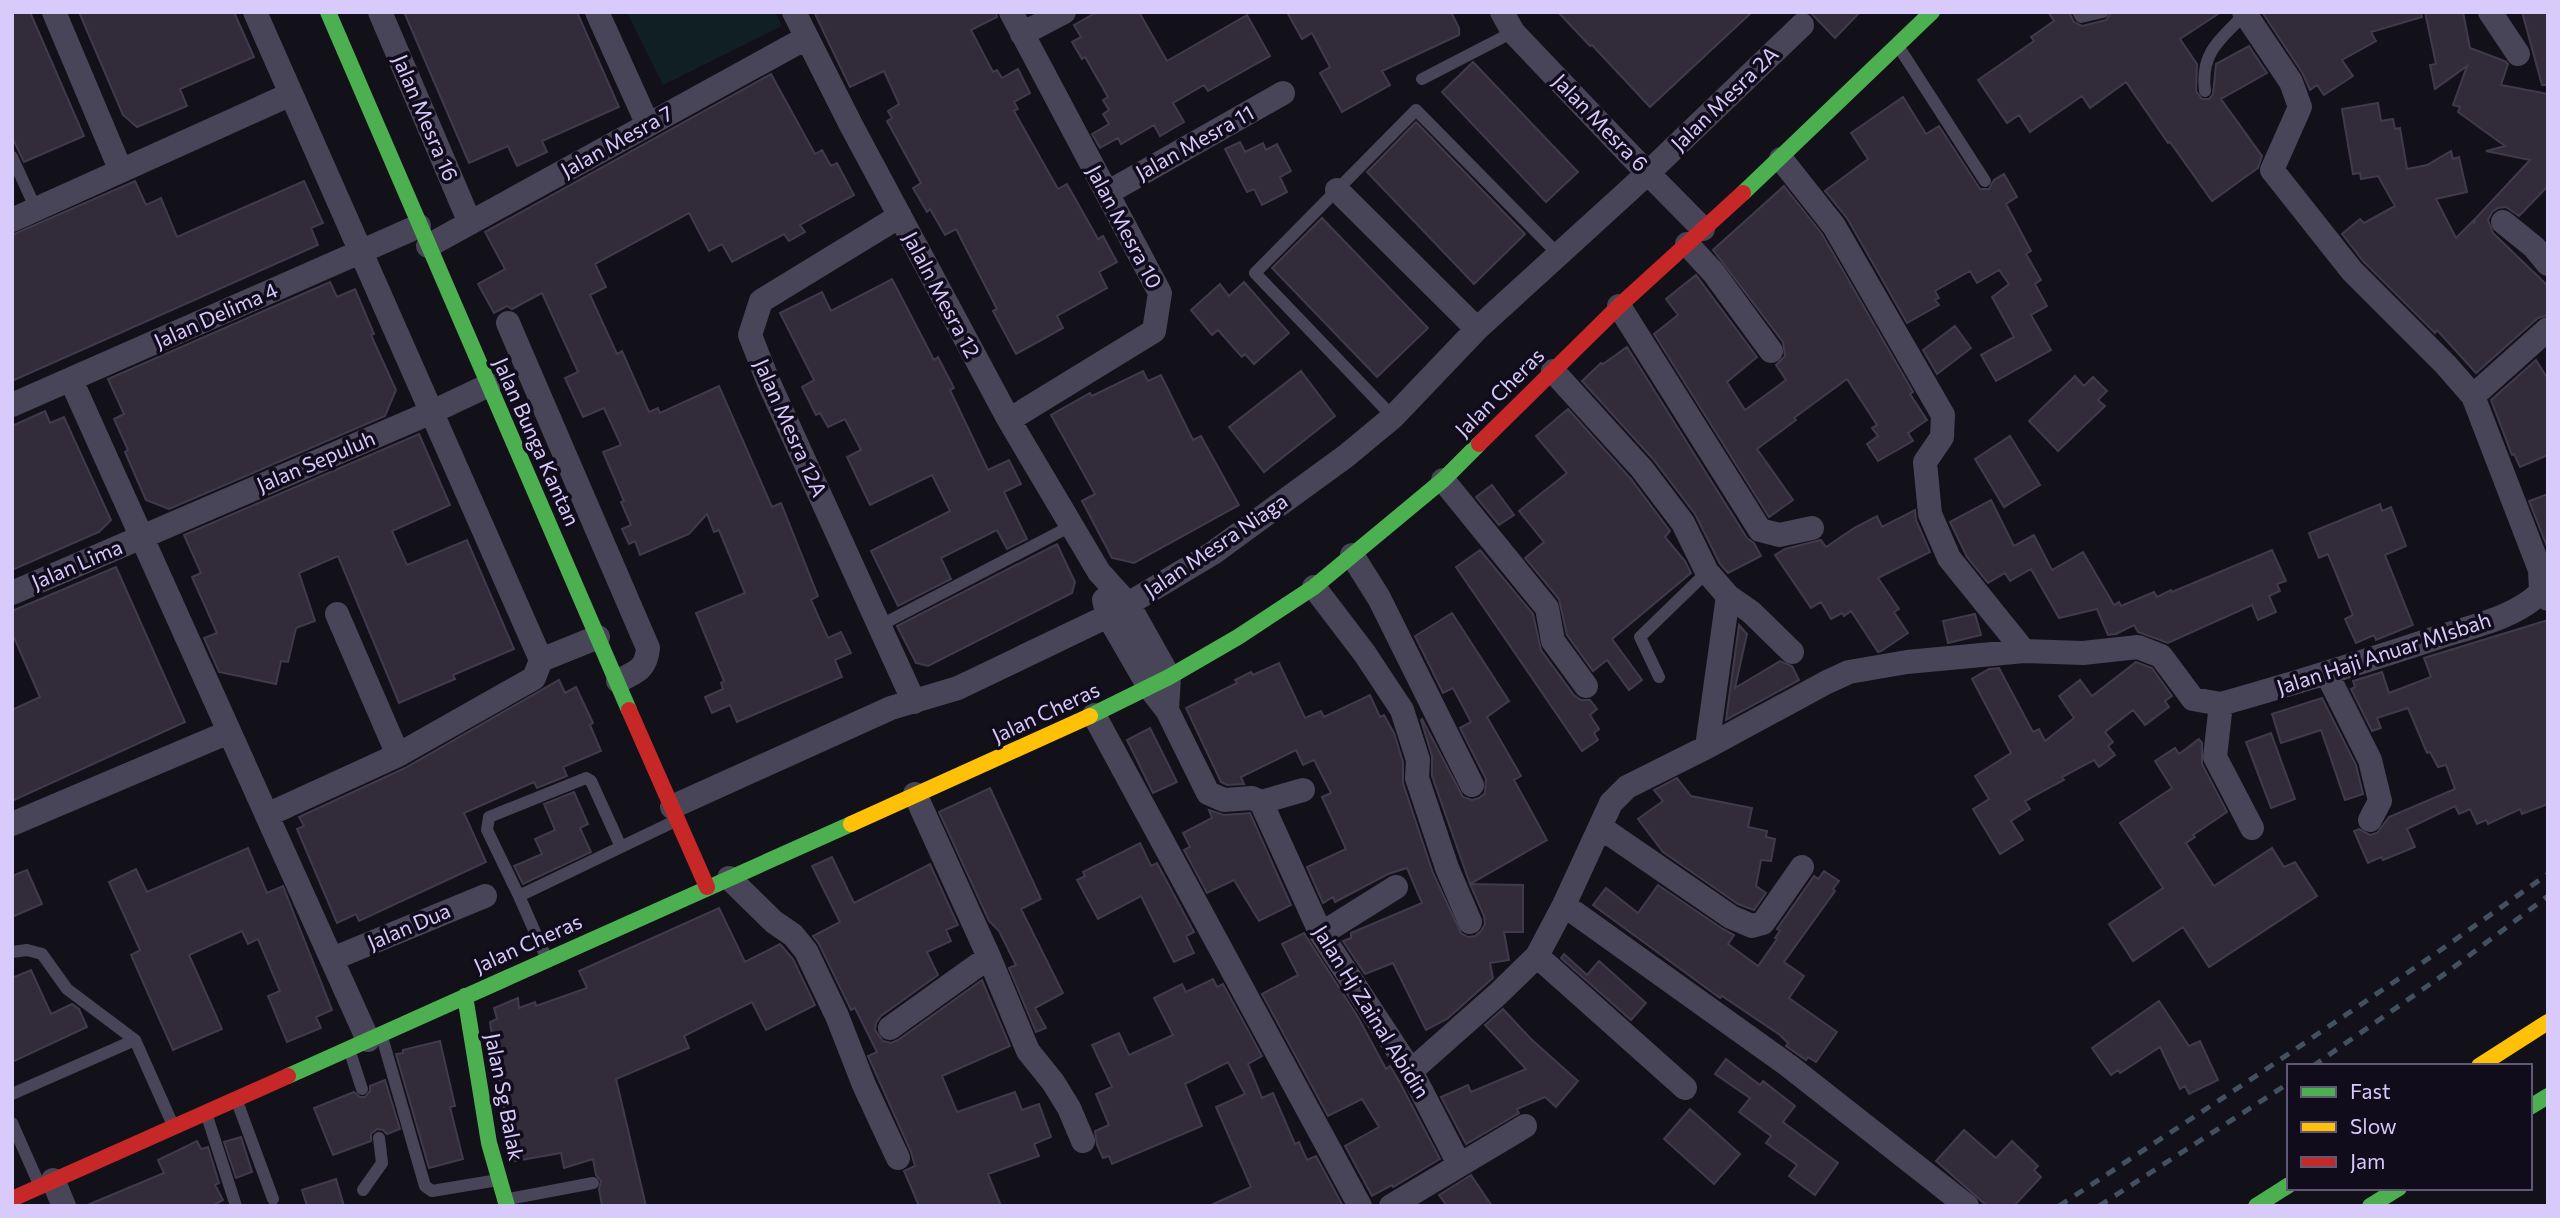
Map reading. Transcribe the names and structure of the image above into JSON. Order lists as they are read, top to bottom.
{
  "streets": {
    "main road": ["Jalan Cheras", "Jalan Bunga Kantan", "Jalan Sg Balak"],
    "street": [
      "Jalan Mesra 2A",
      "Jalan Mesra 16",
      "Jalan Mesra 6",
      "Jalan Mesra 7",
      "Jalan Mesra 11",
      "Jalan Mesra 10",
      "Jalaln Mesra 12",
      "Jalan Delima 4",
      "Jalan Mesra 12A",
      "Jalan Sepuluh",
      "Jalan Mesra Niaga",
      "Jalan Lima",
      "Jalan Haji Anuar MIsbah",
      "Jalan Dua",
      "Jalan Hj Zainal Abidin"
    ]
  },
  "crossings": [
    ["Jalan Mesra 2A", "Jalan Mesra 6"],
    ["Jalan Mesra 2A", "Jalan Mesra Niaga"],
    ["Jalan Mesra 16", "Jalan Mesra 7"],
    ["Jalan Mesra 6", "Jalan Cheras"],
    ["Jalan Mesra 6", "Jalan Mesra Niaga"],
    ["Jalan Mesra 7", "Jalaln Mesra 12"],
    ["Jalan Mesra 7", "Jalan Delima 4"],
    ["Jalan Mesra 7", "Jalan Bunga Kantan"],
    ["Jalan Mesra 11", "Jalan Mesra 10"],
    ["Jalan Mesra 10", "Jalaln Mesra 12"],
    ["Jalaln Mesra 12", "Jalan Cheras"],
    ["Jalaln Mesra 12", "Jalan Mesra 12A"],
    ["Jalaln Mesra 12", "Jalan Mesra Niaga"],
    ["Jalan Delima 4", "Jalan Bunga Kantan"],
    ["Jalan Cheras", "Jalan Bunga Kantan"],
    ["Jalan Cheras", "Jalan Sg Balak"],
    ["Jalan Mesra 12A", "Jalan Mesra Niaga"],
    ["Jalan Bunga Kantan", "Jalan Sepuluh"],
    ["Jalan Bunga Kantan", "Jalan Mesra Niaga"],
    ["Jalan Sepuluh", "Jalan Lima"]
  ],
  "legend": ["Fast", "Slow", "Jam"]
}
